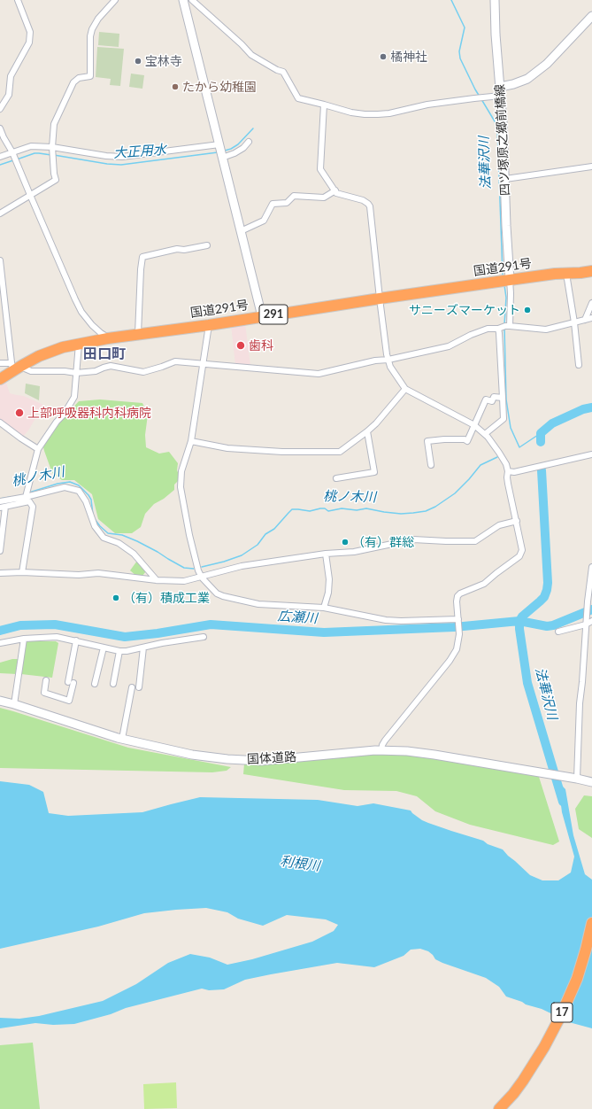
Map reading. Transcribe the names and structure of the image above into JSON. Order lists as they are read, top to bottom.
{
  "streets": {
    "highway": ["国道291号", "291", "17"],
    "street": ["四ツ塚原之郷前橋線", "国体道路"]
  },
  "crossings": [
    ["四ツ塚原之郷前橋線", "国道291号"]
  ],
  "districts": ["田口町"],
  "water": [
    "大正用水",
    "法華沢川",
    "桃ノ木川",
    "広瀬川",
    "利根川"
  ],
  "places": [
    "橘神社",
    "宝林寺",
    "たから幼稚園",
    "サニーズマーケット",
    "歯科",
    "上部呼吸器科内科病院",
    "（有）群総",
    "（有）積成工業"
  ]
}
